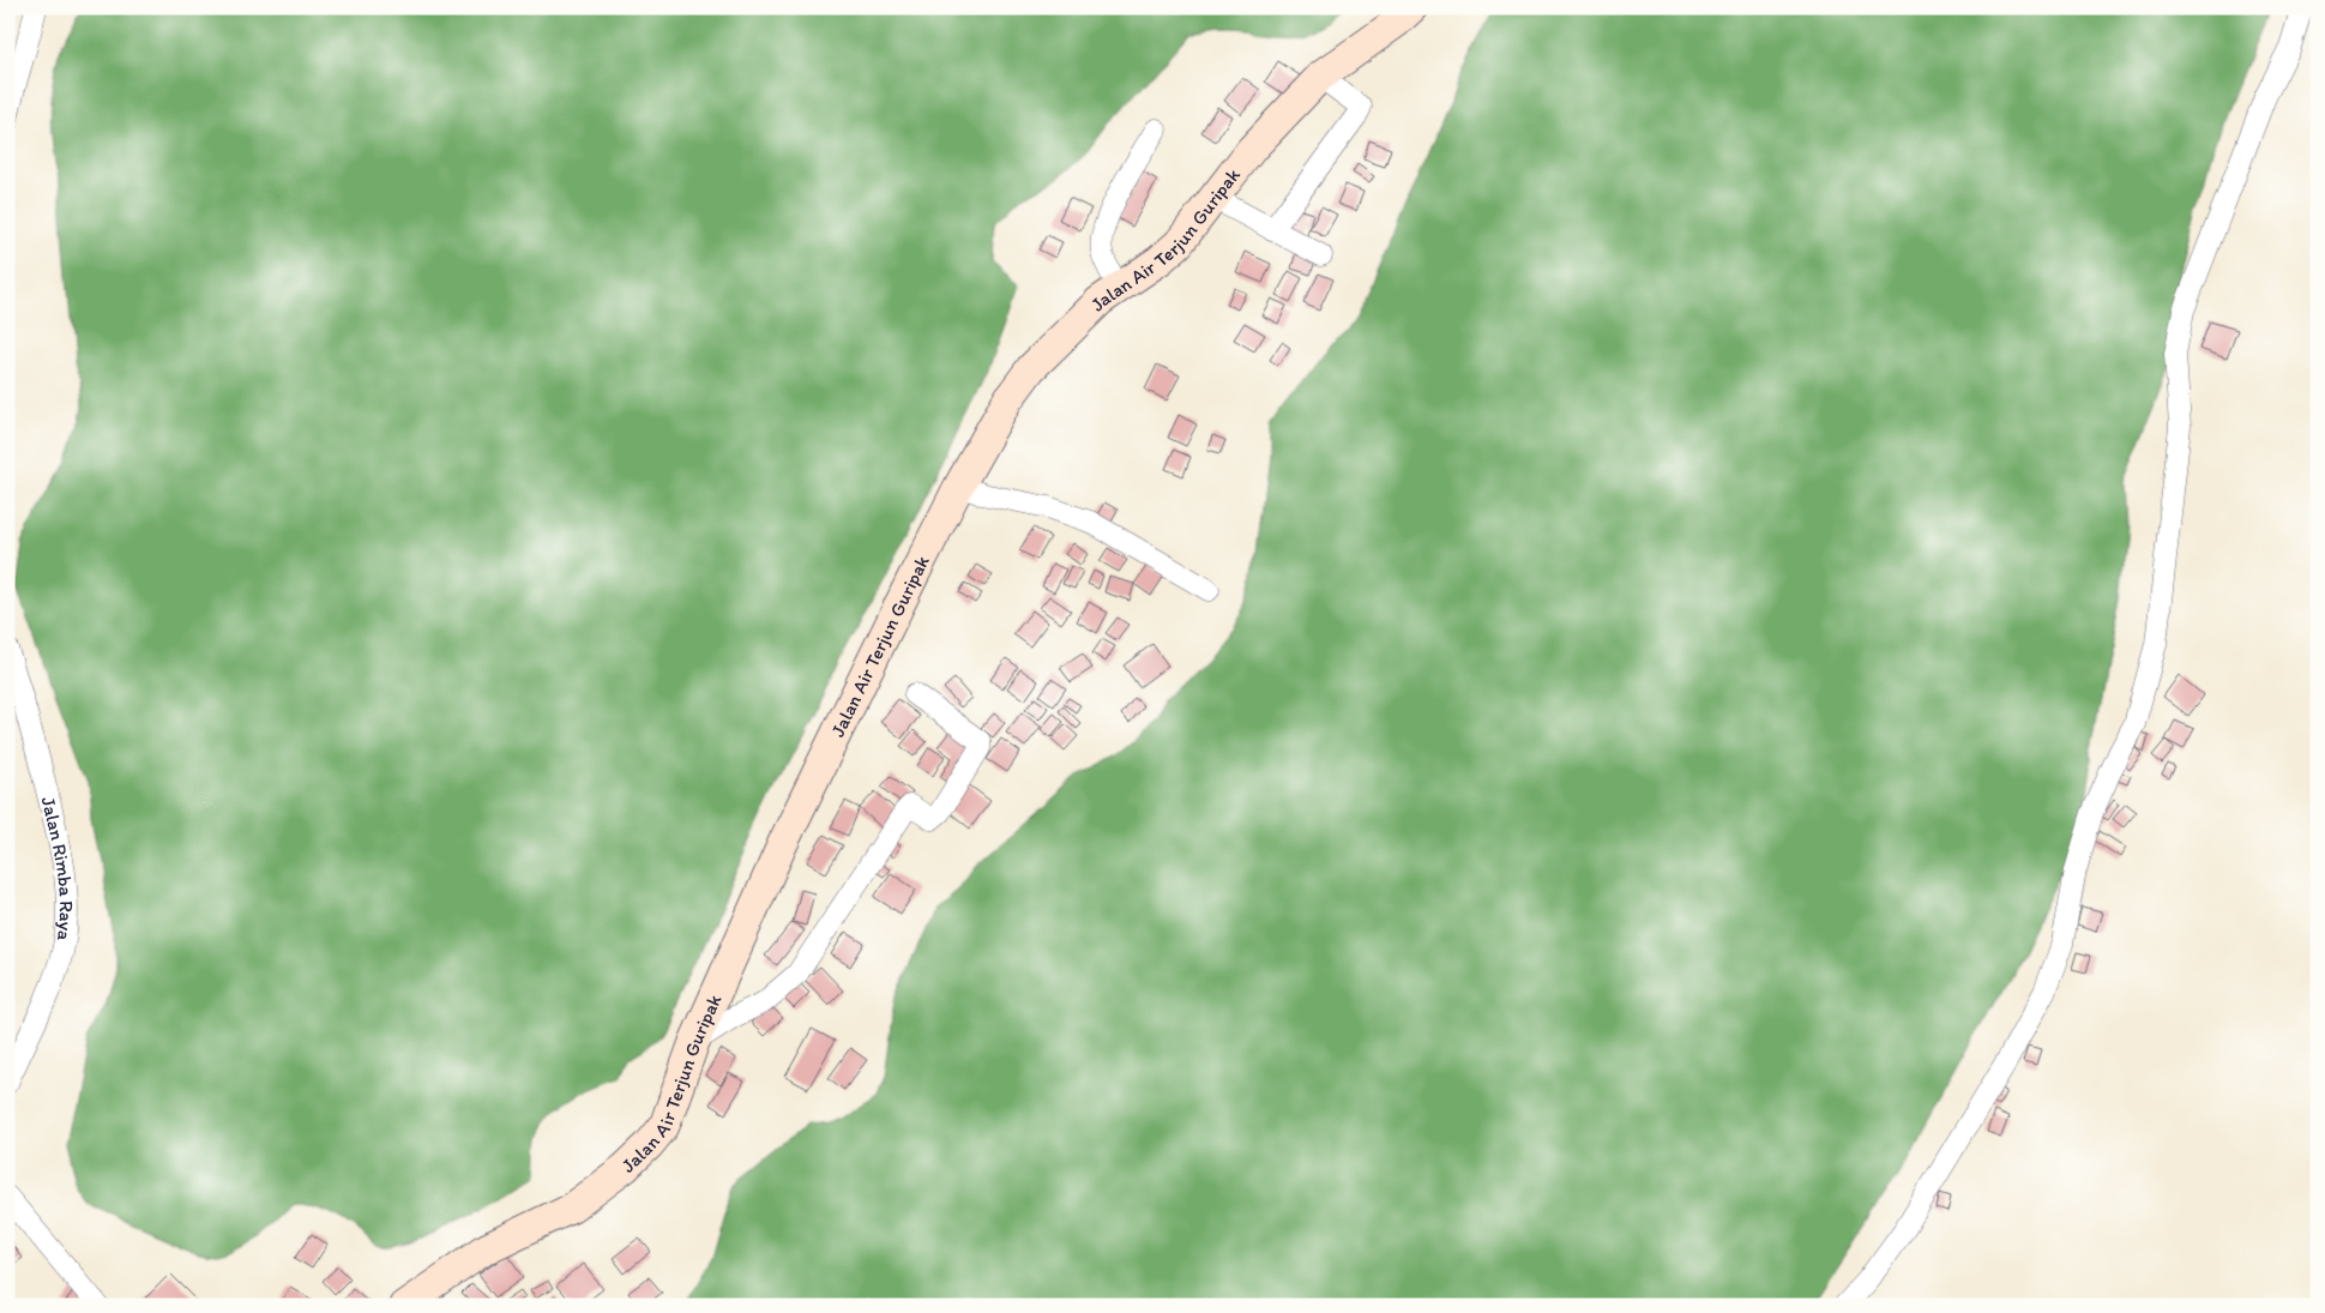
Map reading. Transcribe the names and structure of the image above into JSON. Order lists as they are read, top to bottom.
{
  "streets": {
    "street": ["Jalan Air Terjun Guripak", "Jalan Rimba Raya"]
  }
}
